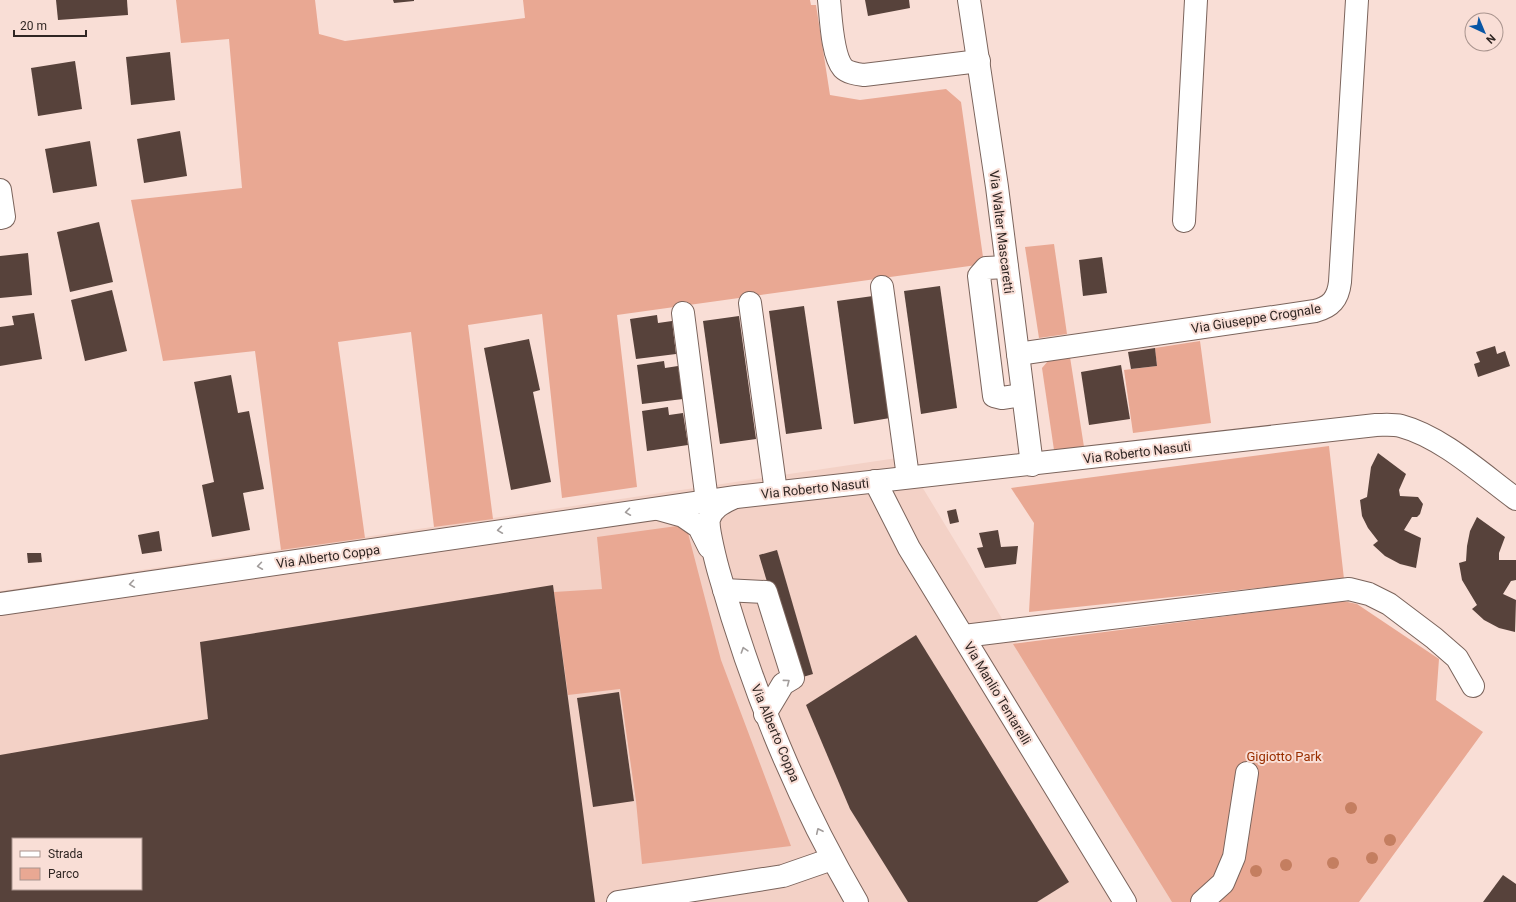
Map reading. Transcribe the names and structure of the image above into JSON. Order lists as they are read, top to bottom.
{
  "streets": {
    "street": [
      "Via Walter Mascaretti",
      "Via Giuseppe Crognale",
      "Via Roberto Nasuti",
      "Via Alberto Coppa",
      "Via Manlio Tentarelli"
    ]
  },
  "crossings": [
    ["Via Walter Mascaretti", "Via Giuseppe Crognale"],
    ["Via Walter Mascaretti", "Via Roberto Nasuti"],
    ["Via Roberto Nasuti", "Via Alberto Coppa"],
    ["Via Roberto Nasuti", "Via Manlio Tentarelli"]
  ],
  "one_way": ["Via Alberto Coppa"],
  "parks": ["Gigiotto Park"],
  "legend": ["Strada", "Parco"],
  "scale_bar": "20 m",
  "north": "bottom right"
}
